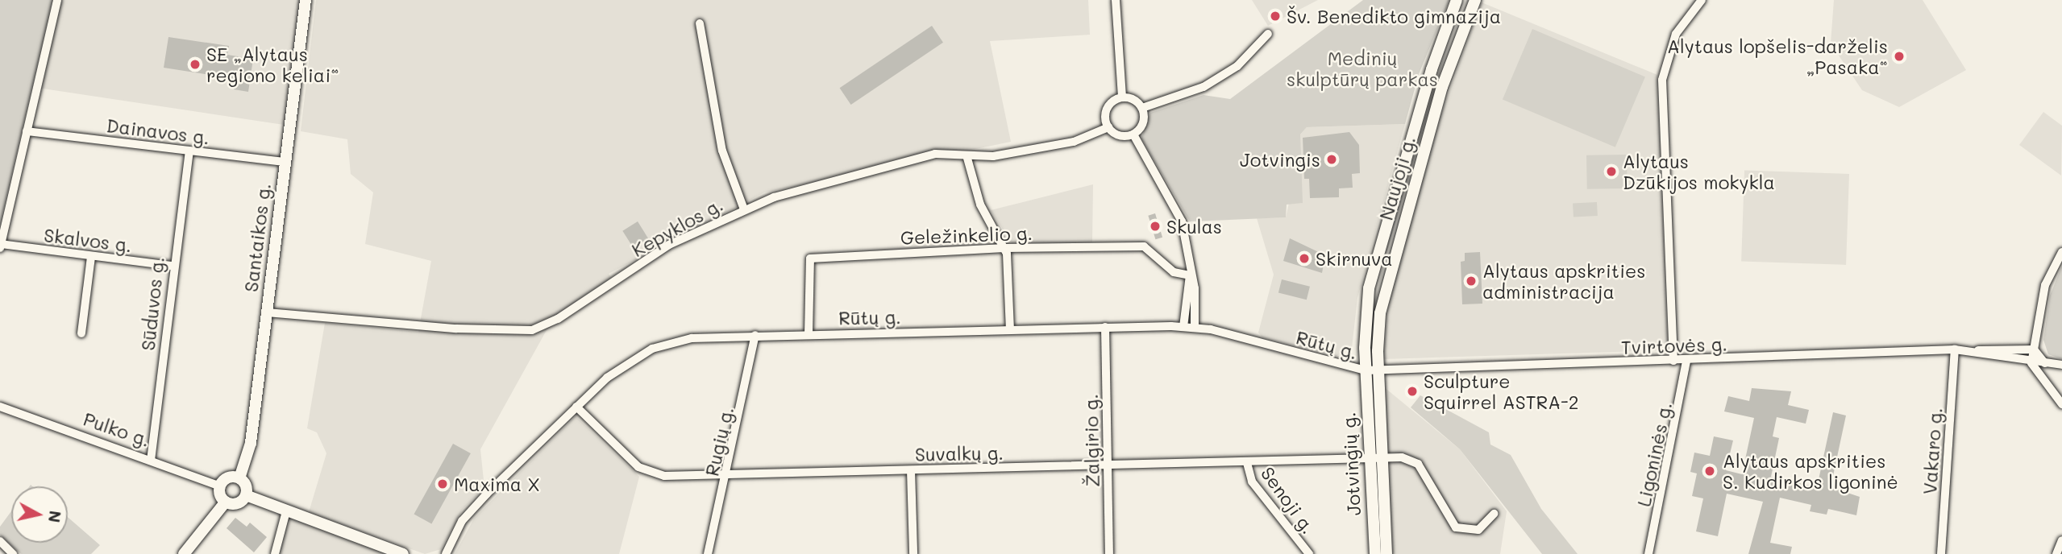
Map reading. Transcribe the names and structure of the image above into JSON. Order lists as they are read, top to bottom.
{
  "streets": {
    "main road": ["Naujoji g.", "Santaikos g.", "Jotvingių g."],
    "street": [
      "Dainavos g.",
      "Kepyklos g.",
      "Geležinkelio g.",
      "Skalvos g.",
      "Sūduvos g.",
      "Rūtų g.",
      "Tvirtovės g.",
      "Pulko g.",
      "Žalgirio g.",
      "Rugių g.",
      "Vakaro g.",
      "Suvalkų g.",
      "Ligoninės g.",
      "Senoji g."
    ]
  },
  "crossings": [
    ["Dainavos g.", "Santaikos g."],
    ["Dainavos g.", "Sūduvos g."],
    ["Naujoji g.", "Rūtų g."],
    ["Naujoji g.", "Tvirtovės g."],
    ["Naujoji g.", "Jotvingių g."],
    ["Kepyklos g.", "Santaikos g."],
    ["Geležinkelio g.", "Rūtų g."],
    ["Santaikos g.", "Pulko g."],
    ["Skalvos g.", "Sūduvos g."],
    ["Sūduvos g.", "Pulko g."],
    ["Rūtų g.", "Tvirtovės g."],
    ["Rūtų g.", "Žalgirio g."],
    ["Rūtų g.", "Rugių g."],
    ["Rūtų g.", "Suvalkų g."],
    ["Rūtų g.", "Jotvingių g."],
    ["Tvirtovės g.", "Vakaro g."],
    ["Tvirtovės g.", "Ligoninės g."],
    ["Tvirtovės g.", "Jotvingių g."],
    ["Žalgirio g.", "Suvalkų g."],
    ["Rugių g.", "Suvalkų g."],
    ["Suvalkų g.", "Jotvingių g."],
    ["Suvalkų g.", "Senoji g."]
  ],
  "parks": ["Medinių skulptūrų parkas"],
  "places": [
    "Šv. Benedikto gimnazija",
    "Alytaus lopšelis-darželis „Pasaka“",
    "SE „Alytaus regiono keliai“",
    "Jotvingis",
    "Alytaus Dzūkijos mokykla",
    "Skulas",
    "Skirnuva",
    "Alytaus apskrities administracija",
    "Sculpture Squirrel ASTRA-2",
    "Alytaus apskrities S. Kudirkos ligoninė",
    "Maxima X"
  ],
  "north": "right"
}
